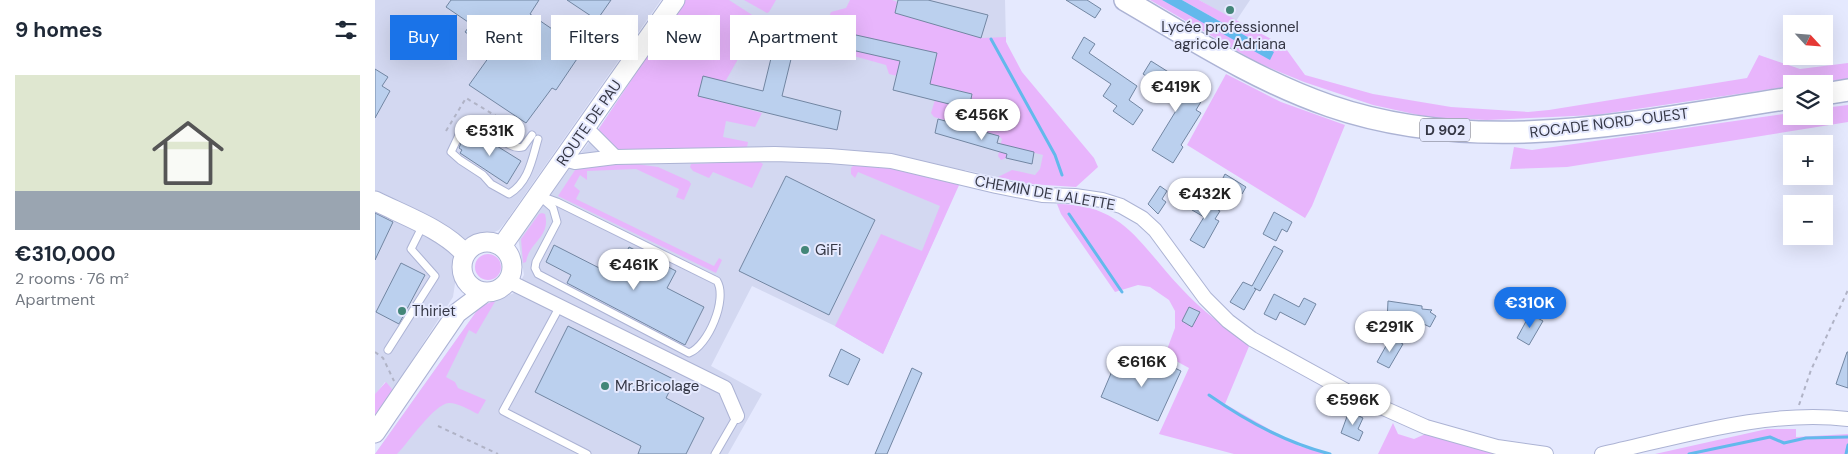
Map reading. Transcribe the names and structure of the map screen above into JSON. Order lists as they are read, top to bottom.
{
  "streets": {
    "main road": ["ROUTE DE PAU", "ROCADE NORD-OUEST", "D 902"],
    "street": ["CHEMIN DE LALETTE"]
  },
  "crossings": [
    ["ROUTE DE PAU", "CHEMIN DE LALETTE"]
  ],
  "places": [
    "Lycée professionnel agricole Adriana",
    "GiFi",
    "Thiriet",
    "Mr.Bricolage"
  ],
  "north": "bottom right",
  "page": {
    "heading": "9 homes",
    "map_buttons": ["+", "−"],
    "chip": [
      "Buy",
      "Rent",
      "Filters",
      "New",
      "Apartment"
    ],
    "list": [
      {
        "name": "€310,000",
        "note": "2 rooms · 76 m² · Apartment"
      }
    ],
    "price": [
      "€419K",
      "€456K",
      "€531K",
      "€432K",
      "€461K",
      "€310K",
      "€291K",
      "€616K",
      "€596K"
    ]
  }
}
